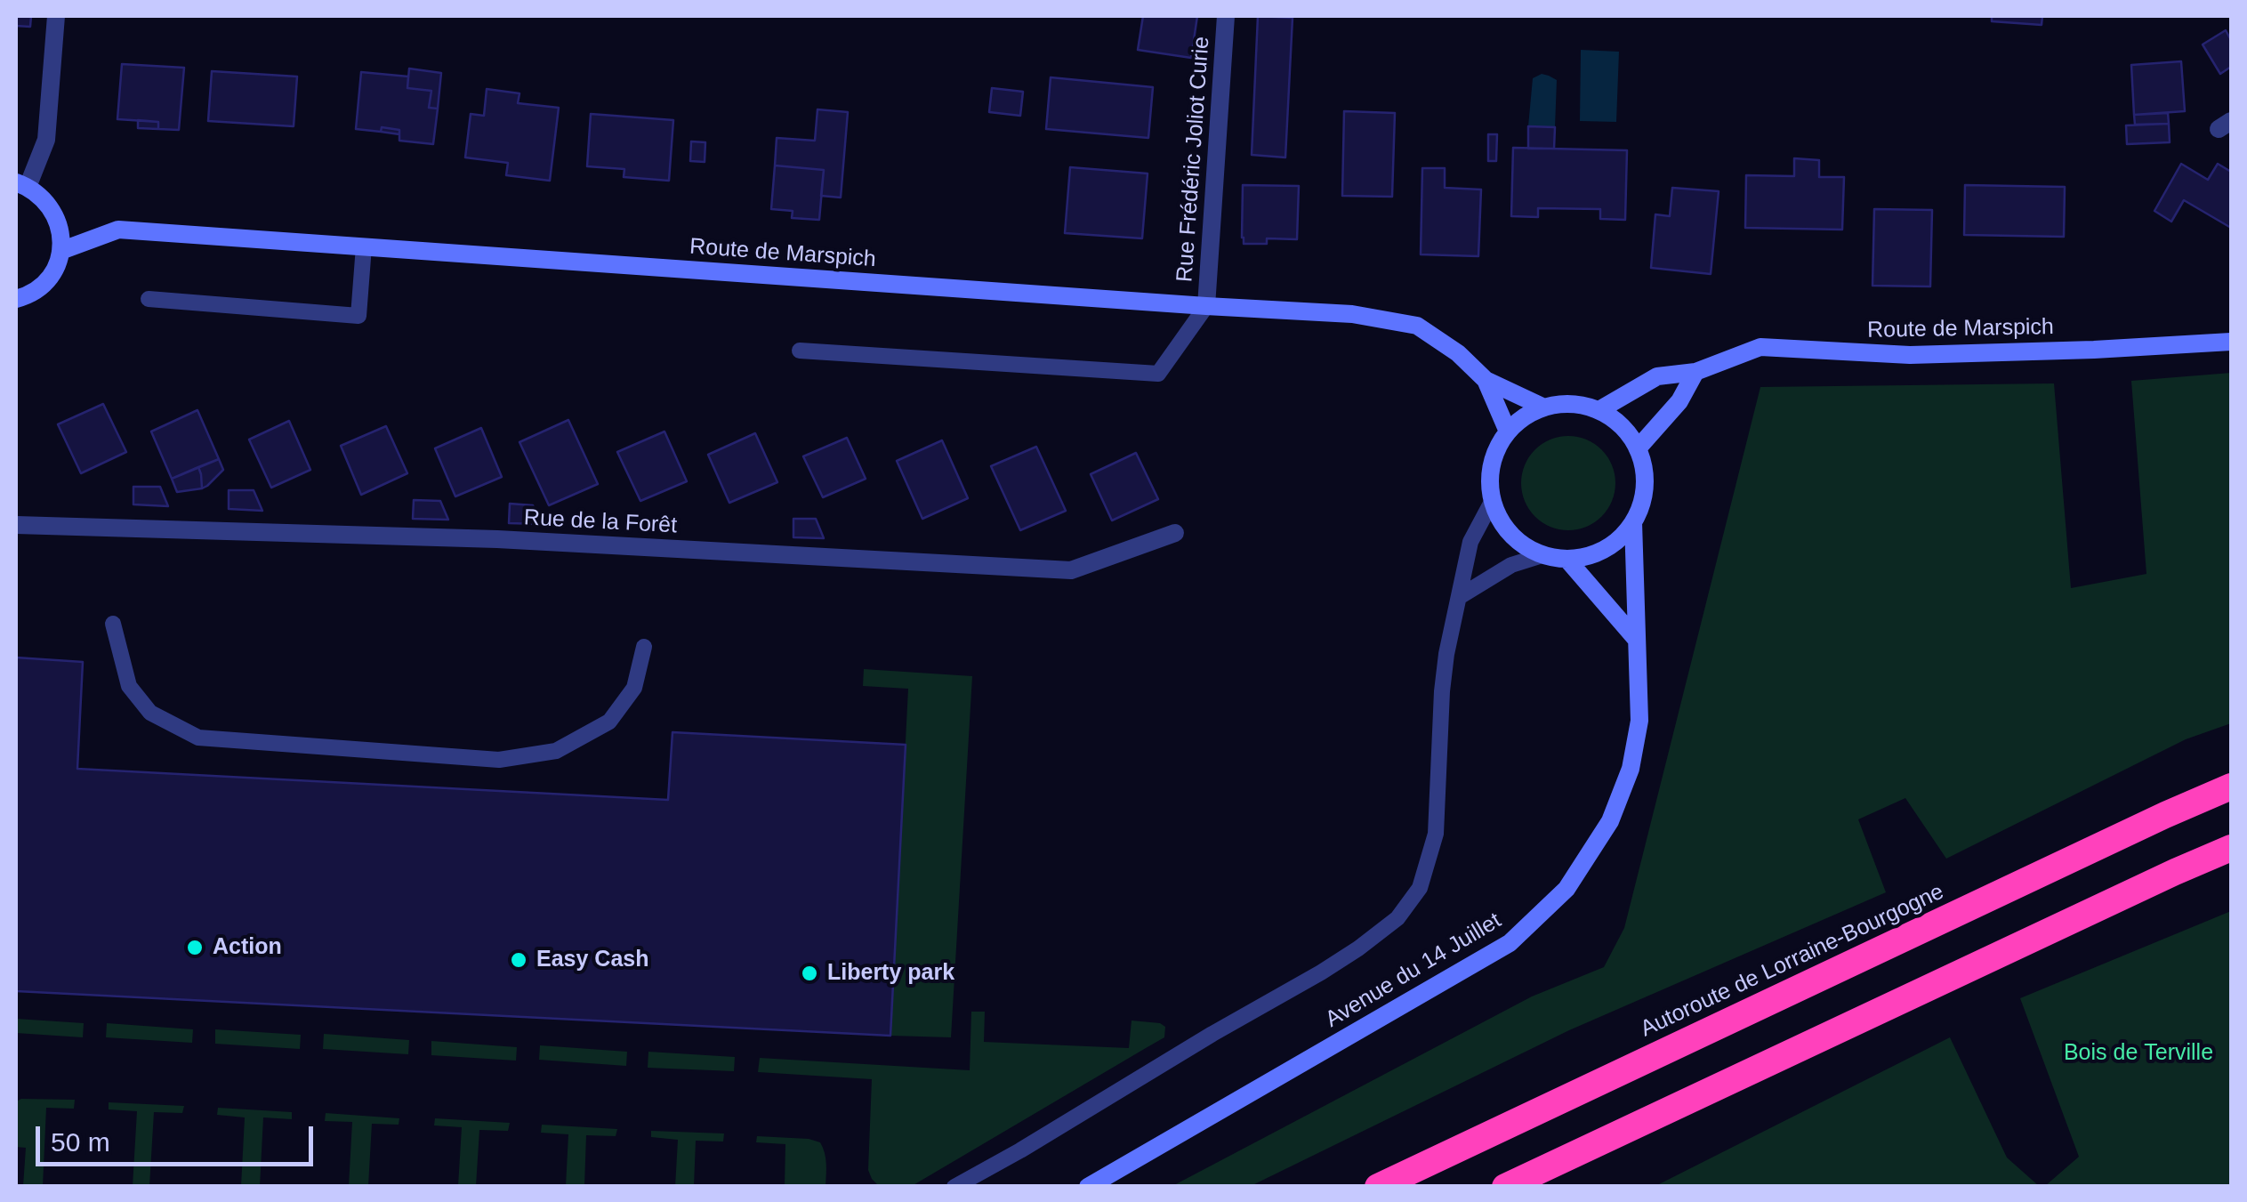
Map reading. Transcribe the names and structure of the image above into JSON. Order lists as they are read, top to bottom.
{
  "streets": {
    "highway": ["Autoroute de Lorraine-Bourgogne"],
    "main road": ["Route de Marspich", "Avenue du 14 Juillet"],
    "street": ["Rue Frédéric Joliot Curie", "Rue de la Forêt"]
  },
  "crossings": [
    ["Rue Frédéric Joliot Curie", "Route de Marspich"],
    ["Route de Marspich", "Avenue du 14 Juillet"]
  ],
  "parks": ["Bois de Terville"],
  "places": ["Action", "Easy Cash", "Liberty park"],
  "scale_bar": "50 m"
}
